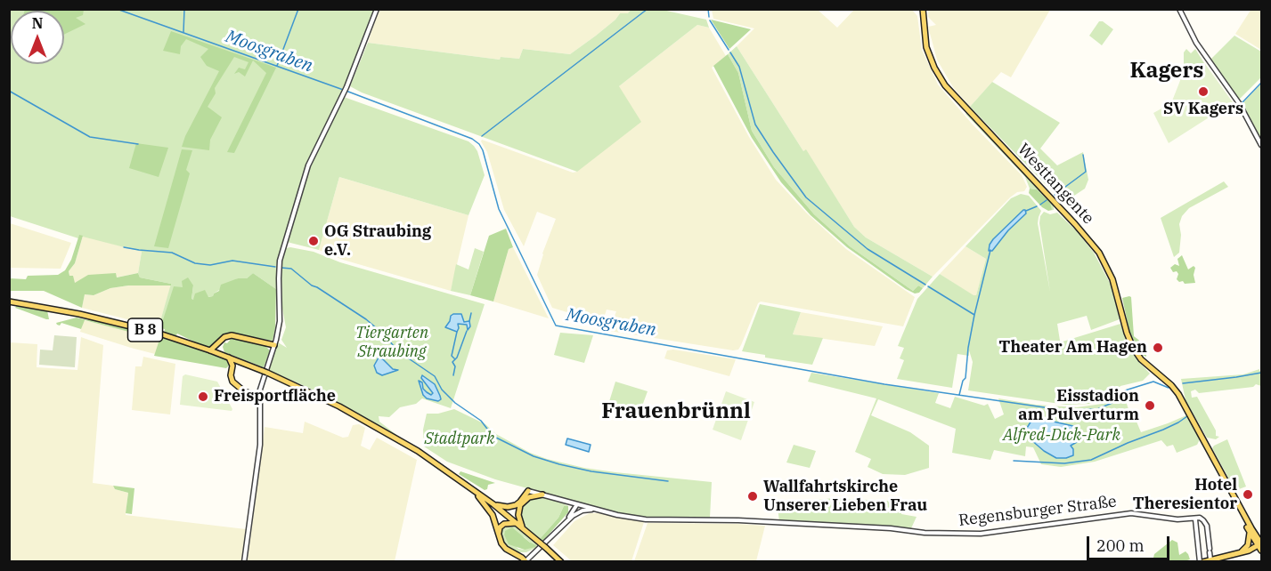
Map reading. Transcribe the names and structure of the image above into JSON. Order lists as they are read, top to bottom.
{
  "streets": {
    "main road": ["Westtangente", "B 8"],
    "street": ["Regensburger Straße"]
  },
  "districts": ["Kagers", "Frauenbrünnl"],
  "water": ["Moosgraben"],
  "parks": ["Tiergarten Straubing", "Alfred-Dick-Park", "Stadtpark"],
  "places": [
    "SV Kagers",
    "OG Straubing e.V.",
    "Theater Am Hagen",
    "Freisportfläche",
    "Eisstadion am Pulverturm",
    "Hotel Theresientor",
    "Wallfahrtskirche Unserer Lieben Frau"
  ],
  "scale_bar": "200 m",
  "north": "top"
}
